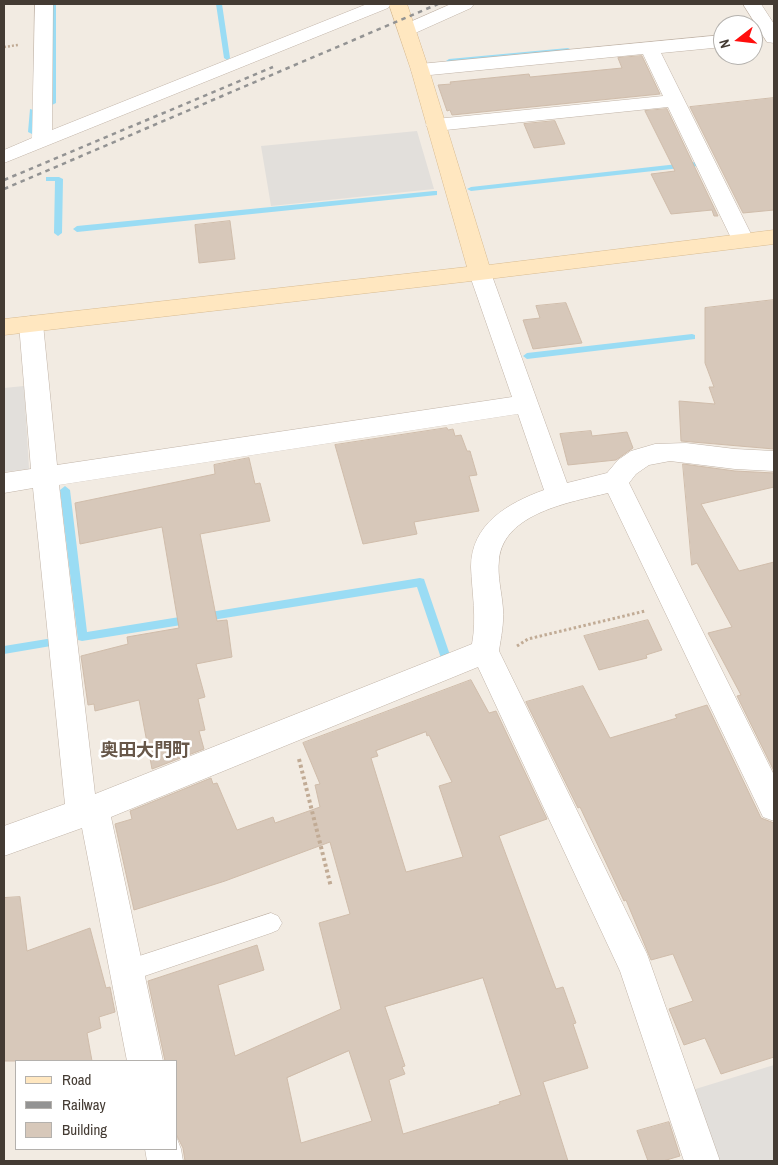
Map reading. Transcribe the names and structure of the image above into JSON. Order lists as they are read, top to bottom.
{
  "districts": ["奥田大門町"],
  "legend": ["Road", "Railway", "Building"],
  "north": "left"
}
